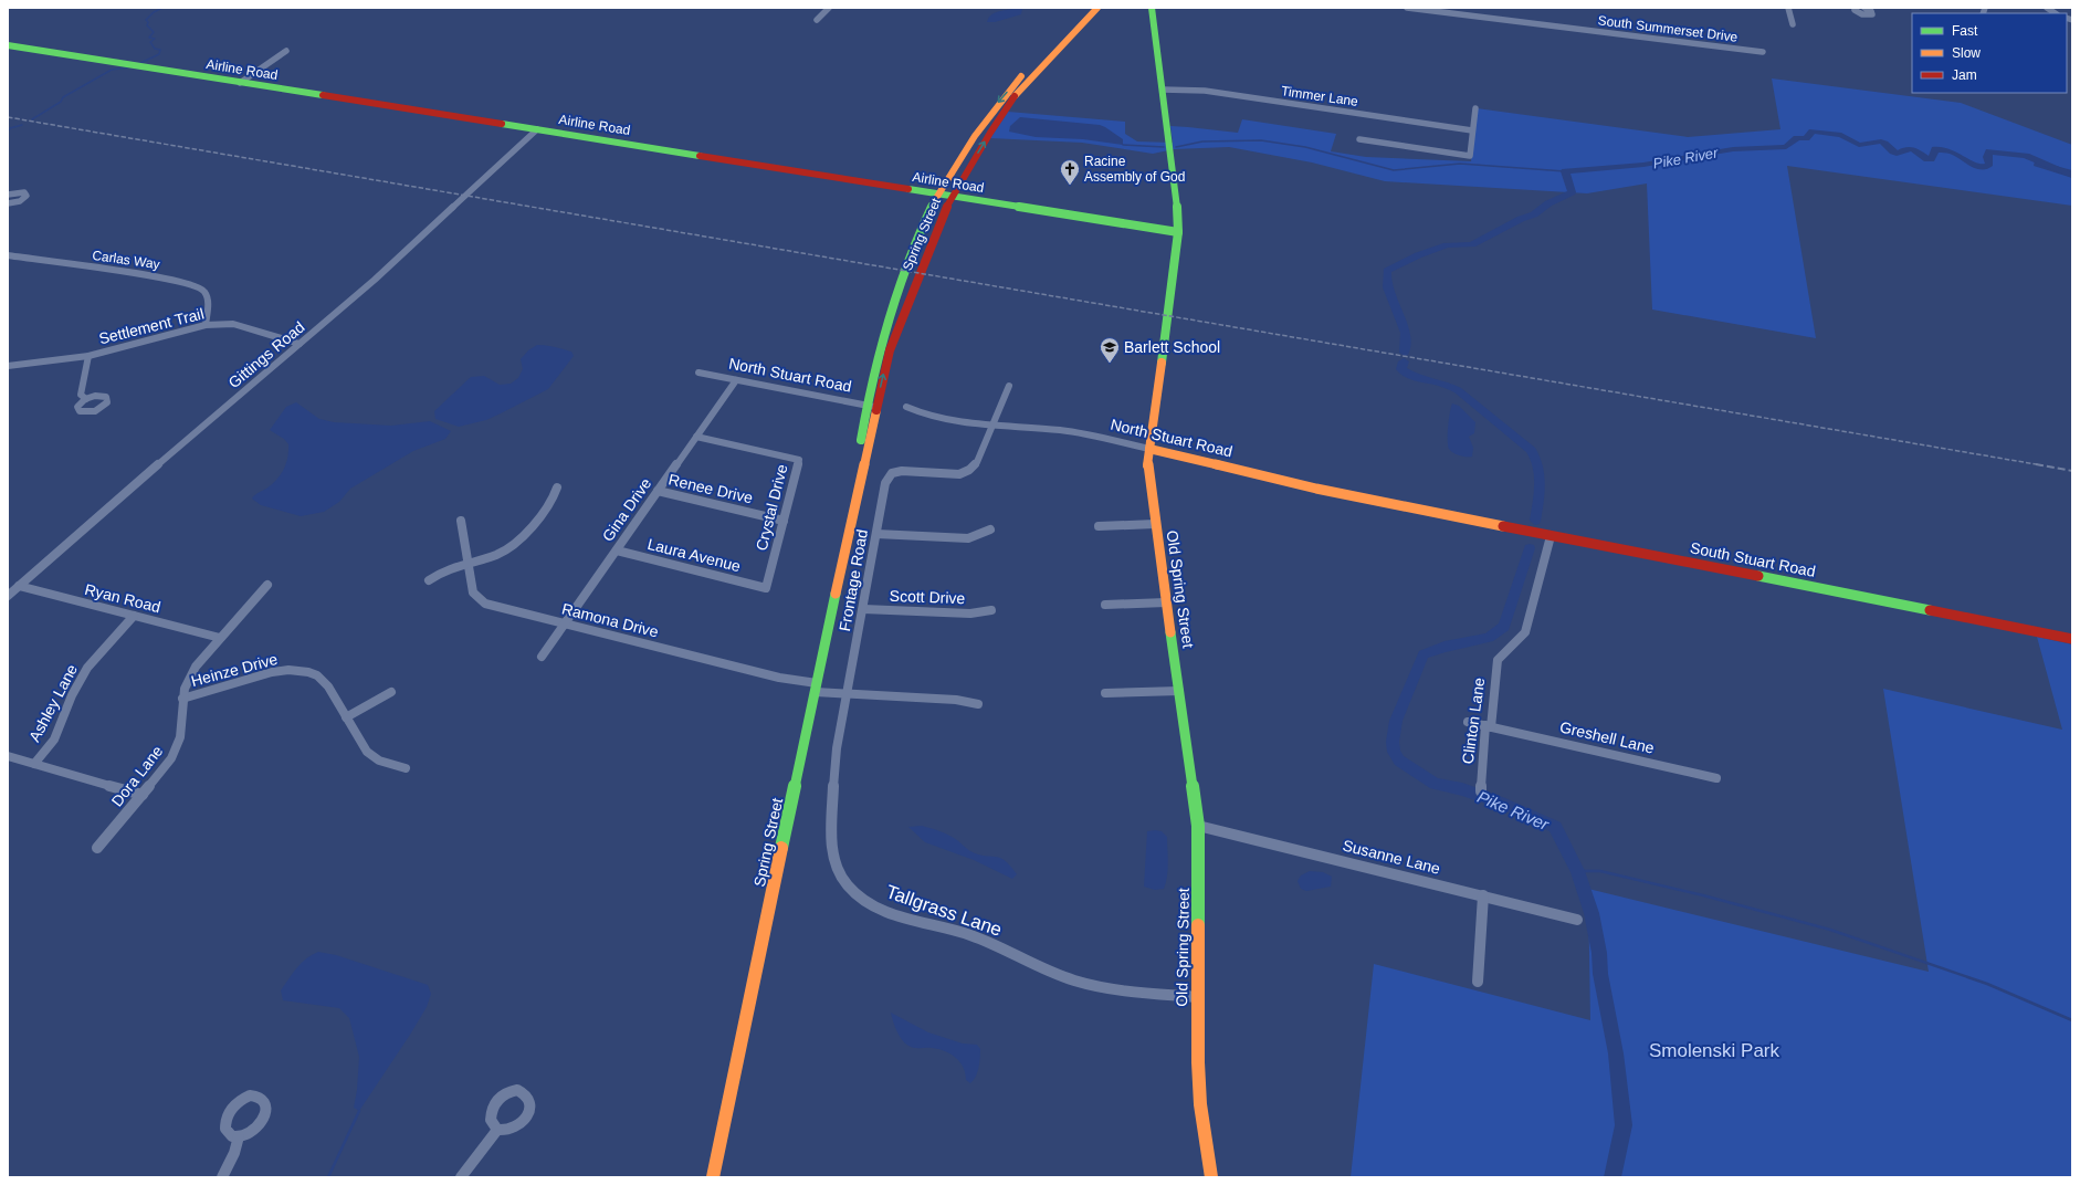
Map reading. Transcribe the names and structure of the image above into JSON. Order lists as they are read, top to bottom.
{
  "streets": {
    "street": [
      "South Summerset Drive",
      "Airline Road",
      "Timmer Lane",
      "Spring Street",
      "Carlas Way",
      "Settlement Trail",
      "Gittings Road",
      "North Stuart Road",
      "Renee Drive",
      "Crystal Drive",
      "Gina Drive",
      "Laura Avenue",
      "South Stuart Road",
      "Frontage Road",
      "Old Spring Street",
      "Scott Drive",
      "Ryan Road",
      "Ramona Drive",
      "Heinze Drive",
      "Ashley Lane",
      "Clinton Lane",
      "Greshell Lane",
      "Dora Lane",
      "Susanne Lane",
      "Tallgrass Lane"
    ]
  },
  "crossings": [
    ["Airline Road", "Spring Street"],
    ["Airline Road", "Gittings Road"],
    ["Airline Road", "Old Spring Street"],
    ["Timmer Lane", "Old Spring Street"],
    ["Spring Street", "North Stuart Road"],
    ["Spring Street", "Ramona Drive"],
    ["Carlas Way", "Settlement Trail"],
    ["Settlement Trail", "Gittings Road"],
    ["Gittings Road", "Ryan Road"],
    ["North Stuart Road", "Gina Drive"],
    ["North Stuart Road", "South Stuart Road"],
    ["North Stuart Road", "Frontage Road"],
    ["North Stuart Road", "Old Spring Street"],
    ["Renee Drive", "Crystal Drive"],
    ["Renee Drive", "Gina Drive"],
    ["Crystal Drive", "Gina Drive"],
    ["Crystal Drive", "Laura Avenue"],
    ["Gina Drive", "Laura Avenue"],
    ["Gina Drive", "Ramona Drive"],
    ["South Stuart Road", "Clinton Lane"],
    ["Frontage Road", "Scott Drive"],
    ["Frontage Road", "Ramona Drive"],
    ["Frontage Road", "Tallgrass Lane"],
    ["Old Spring Street", "Susanne Lane"],
    ["Old Spring Street", "Tallgrass Lane"],
    ["Ryan Road", "Ashley Lane"],
    ["Ryan Road", "Dora Lane"],
    ["Ramona Drive", "Tallgrass Lane"],
    ["Heinze Drive", "Dora Lane"],
    ["Clinton Lane", "Greshell Lane"]
  ],
  "water": ["Pike River"],
  "parks": ["Smolenski Park"],
  "places": {
    "church": ["Racine Assembly of God"],
    "school or university": ["Barlett School"]
  },
  "legend": ["Fast", "Slow", "Jam"]
}
